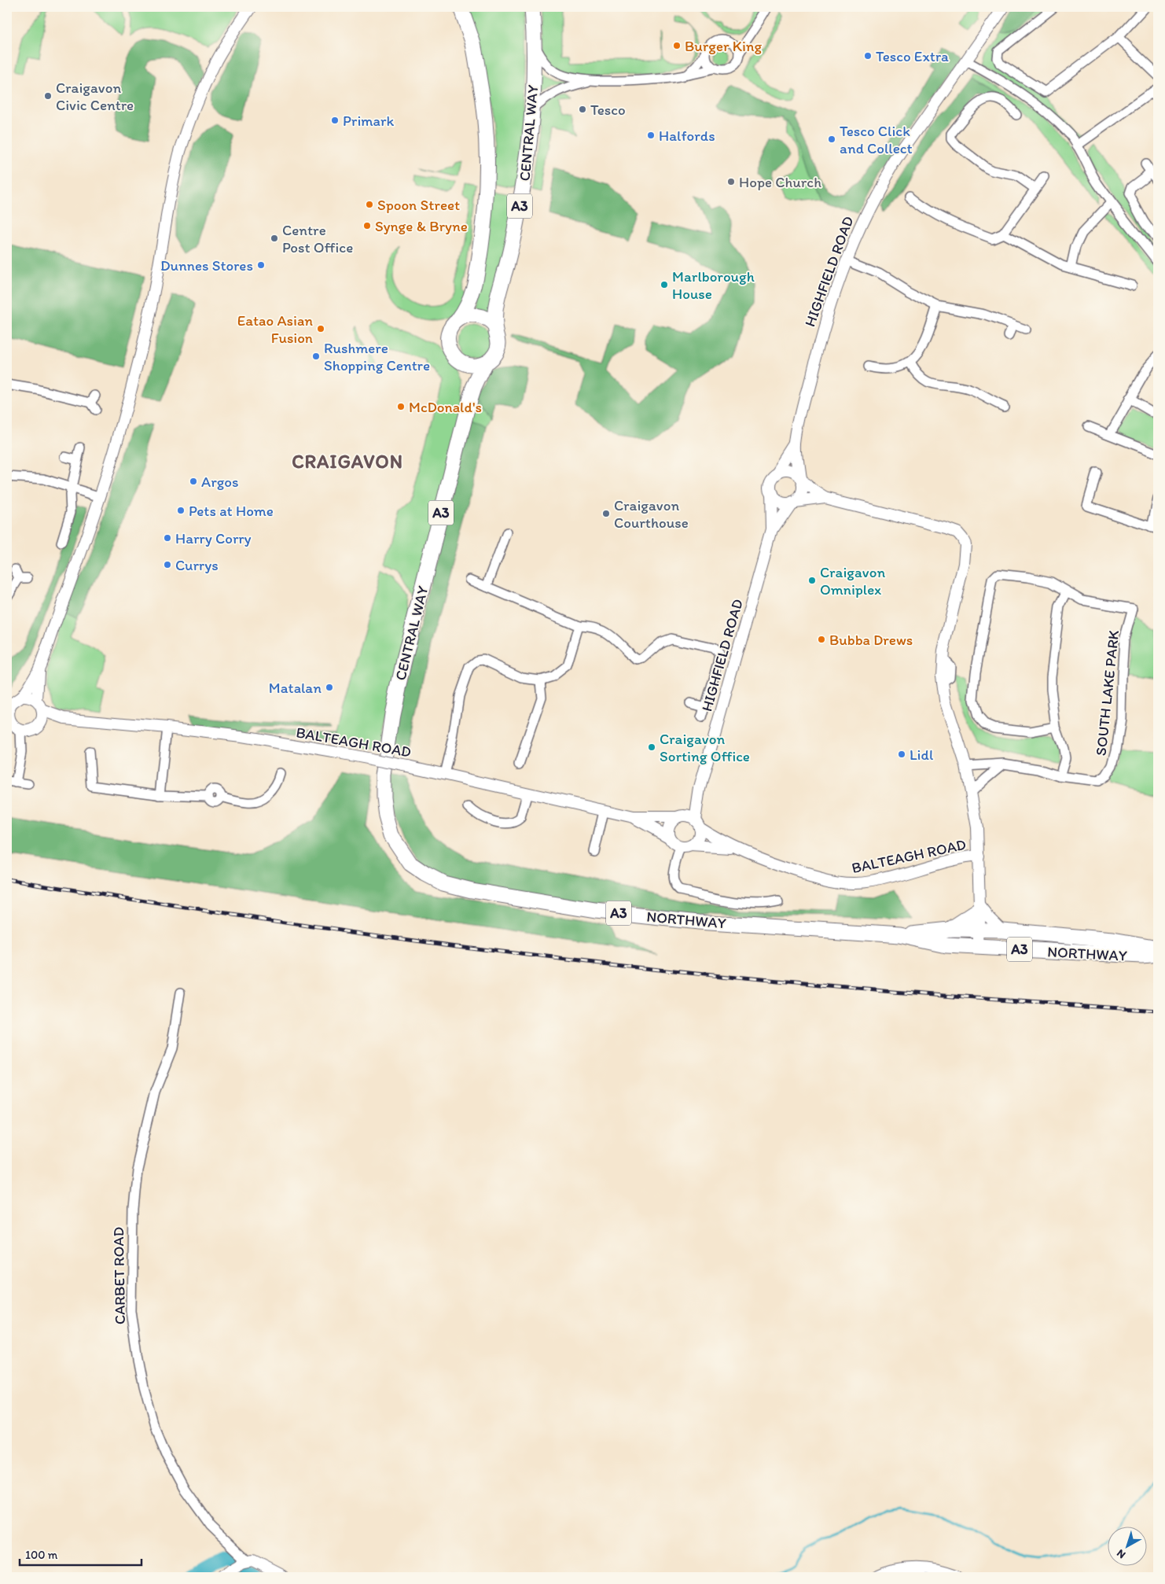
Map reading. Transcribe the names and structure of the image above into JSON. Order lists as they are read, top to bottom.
{
  "streets": {
    "highway": ["CENTRAL WAY", "A3", "NORTHWAY"],
    "street": [
      "HIGHFIELD ROAD",
      "SOUTH LAKE PARK",
      "BALTEAGH ROAD",
      "CARBET ROAD"
    ]
  },
  "crossings": [
    ["CENTRAL WAY", "A3"],
    ["CENTRAL WAY", "NORTHWAY"],
    ["HIGHFIELD ROAD", "BALTEAGH ROAD"]
  ],
  "districts": ["CRAIGAVON"],
  "places": [
    "Burger King",
    "Tesco Extra",
    "Craigavon Civic Centre",
    "Tesco",
    "Primark",
    "Halfords",
    "Tesco Click and Collect",
    "Hope Church",
    "Spoon Street",
    "Synge & Bryne",
    "Centre Post Office",
    "Dunnes Stores",
    "Marlborough House",
    "Eatao Asian Fusion",
    "Rushmere Shopping Centre",
    "McDonald's",
    "Argos",
    "Pets at Home",
    "Craigavon Courthouse",
    "Harry Corry",
    "Currys",
    "Craigavon Omniplex",
    "Bubba Drews",
    "Matalan",
    "Craigavon Sorting Office",
    "Lidl"
  ],
  "scale_bar": "100 m",
  "north": "bottom left"
}
